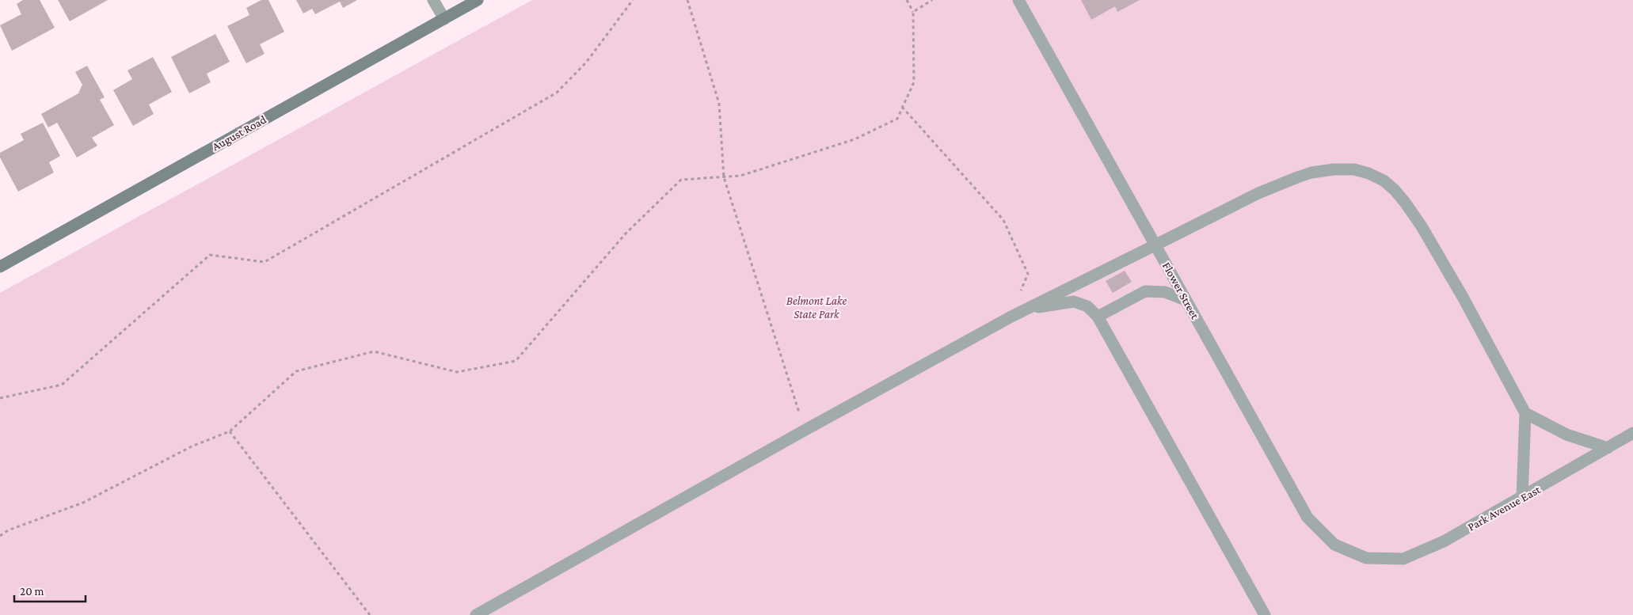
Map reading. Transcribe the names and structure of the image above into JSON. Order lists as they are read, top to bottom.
{
  "streets": {
    "street": ["August Road", "Flower Street", "Park Avenue East"]
  },
  "crossings": [
    ["Flower Street", "Park Avenue East"]
  ],
  "parks": ["Belmont Lake State Park"],
  "scale_bar": "20 m"
}
